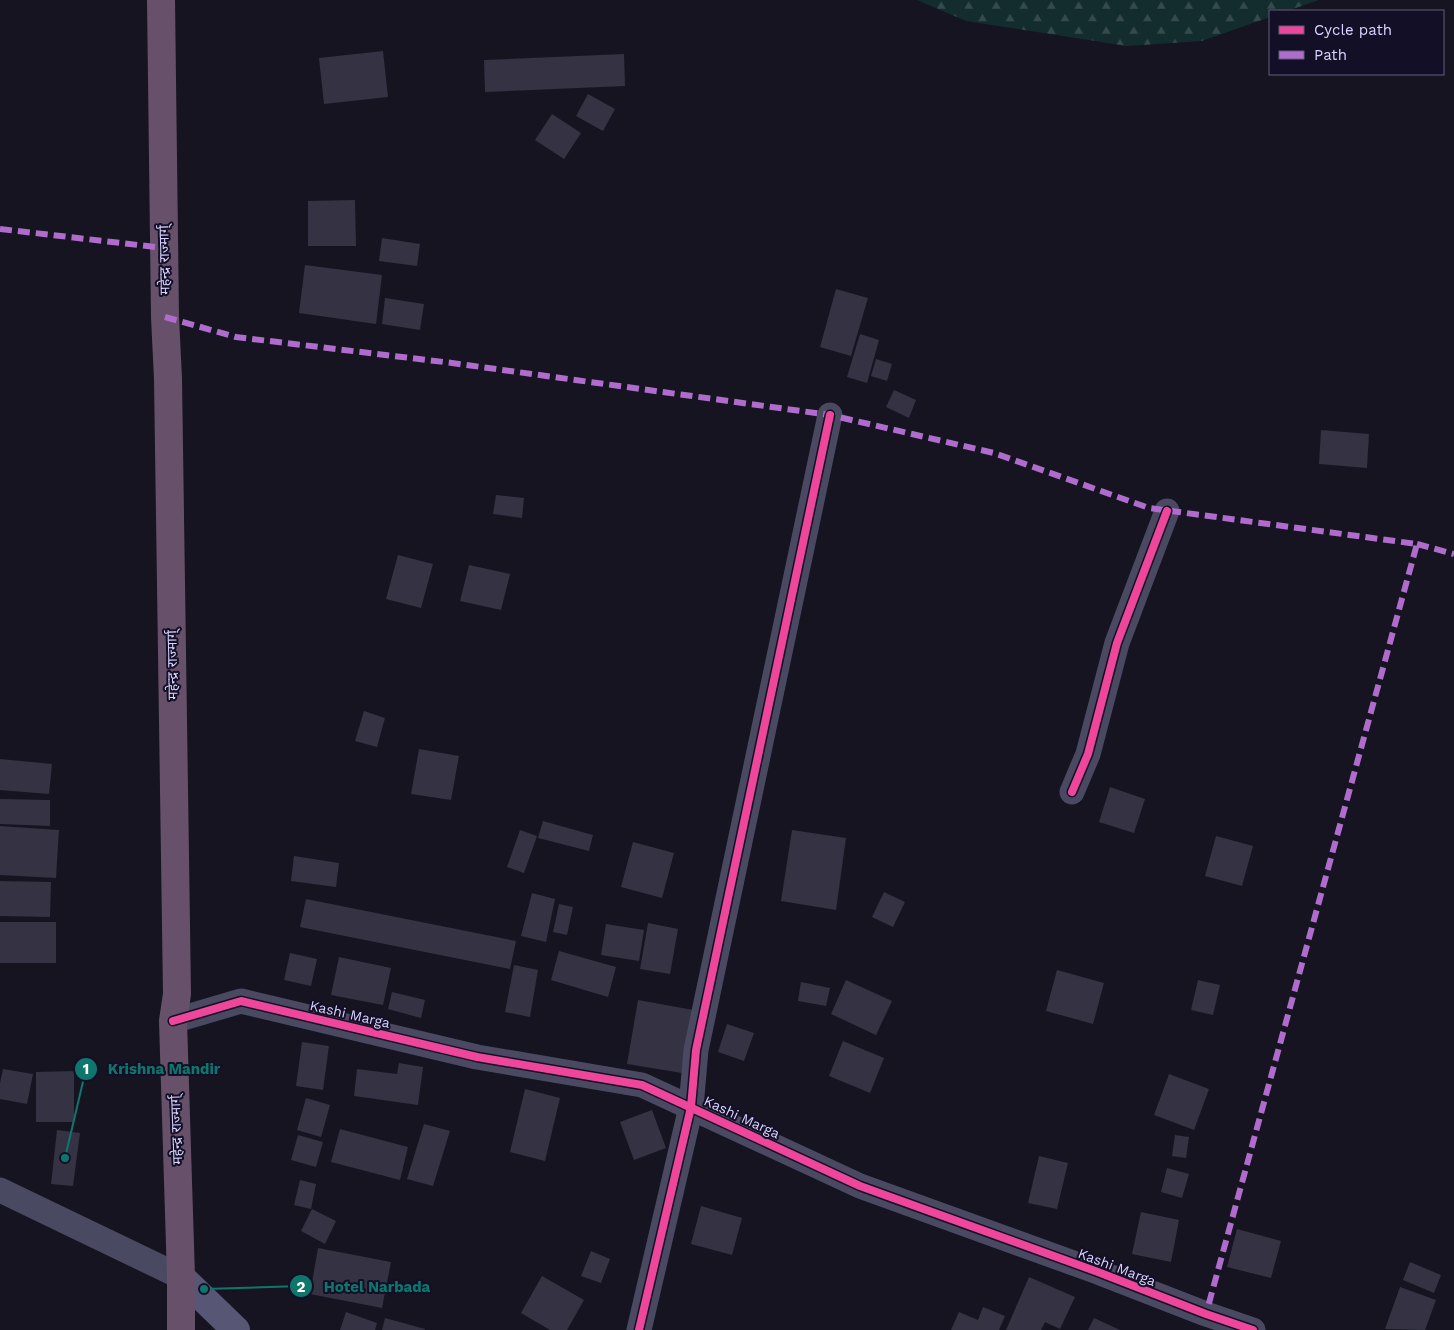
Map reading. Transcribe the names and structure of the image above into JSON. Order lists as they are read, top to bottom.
{
  "streets": {
    "highway": ["महेन्द्र राज्मार्ग्"],
    "street": ["Kashi Marga"]
  },
  "crossings": [
    ["महेन्द्र राज्मार्ग्", "Kashi Marga"]
  ],
  "places": ["Krishna Mandir", "Hotel Narbada"],
  "legend": ["Cycle path", "Path"]
}
